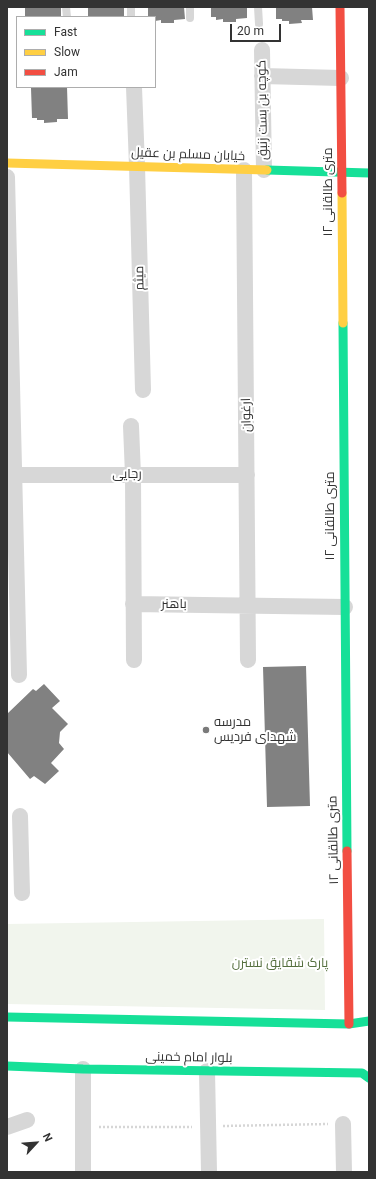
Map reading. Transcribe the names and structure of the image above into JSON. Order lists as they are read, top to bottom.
{
  "streets": {
    "street": [
      "کوچه بن بست زنبق",
      "خیابان مسلم بن عقیل",
      "۱۲ متری طالقانی",
      "میثم",
      "ارغوان",
      "رجایی",
      "باهنر",
      "بلوار امام خمینی"
    ]
  },
  "crossings": [
    ["کوچه بن بست زنبق", "خیابان مسلم بن عقیل"],
    ["خیابان مسلم بن عقیل", "۱۲ متری طالقانی"],
    ["خیابان مسلم بن عقیل", "میثم"],
    ["خیابان مسلم بن عقیل", "ارغوان"],
    ["۱۲ متری طالقانی", "باهنر"],
    ["ارغوان", "رجایی"],
    ["ارغوان", "باهنر"]
  ],
  "parks": ["پارک شقایق نسترن"],
  "places": ["مدرسه شهدای فردیس"],
  "legend": ["Fast", "Slow", "Jam"],
  "scale_bar": "20 m",
  "north": "top right"
}
